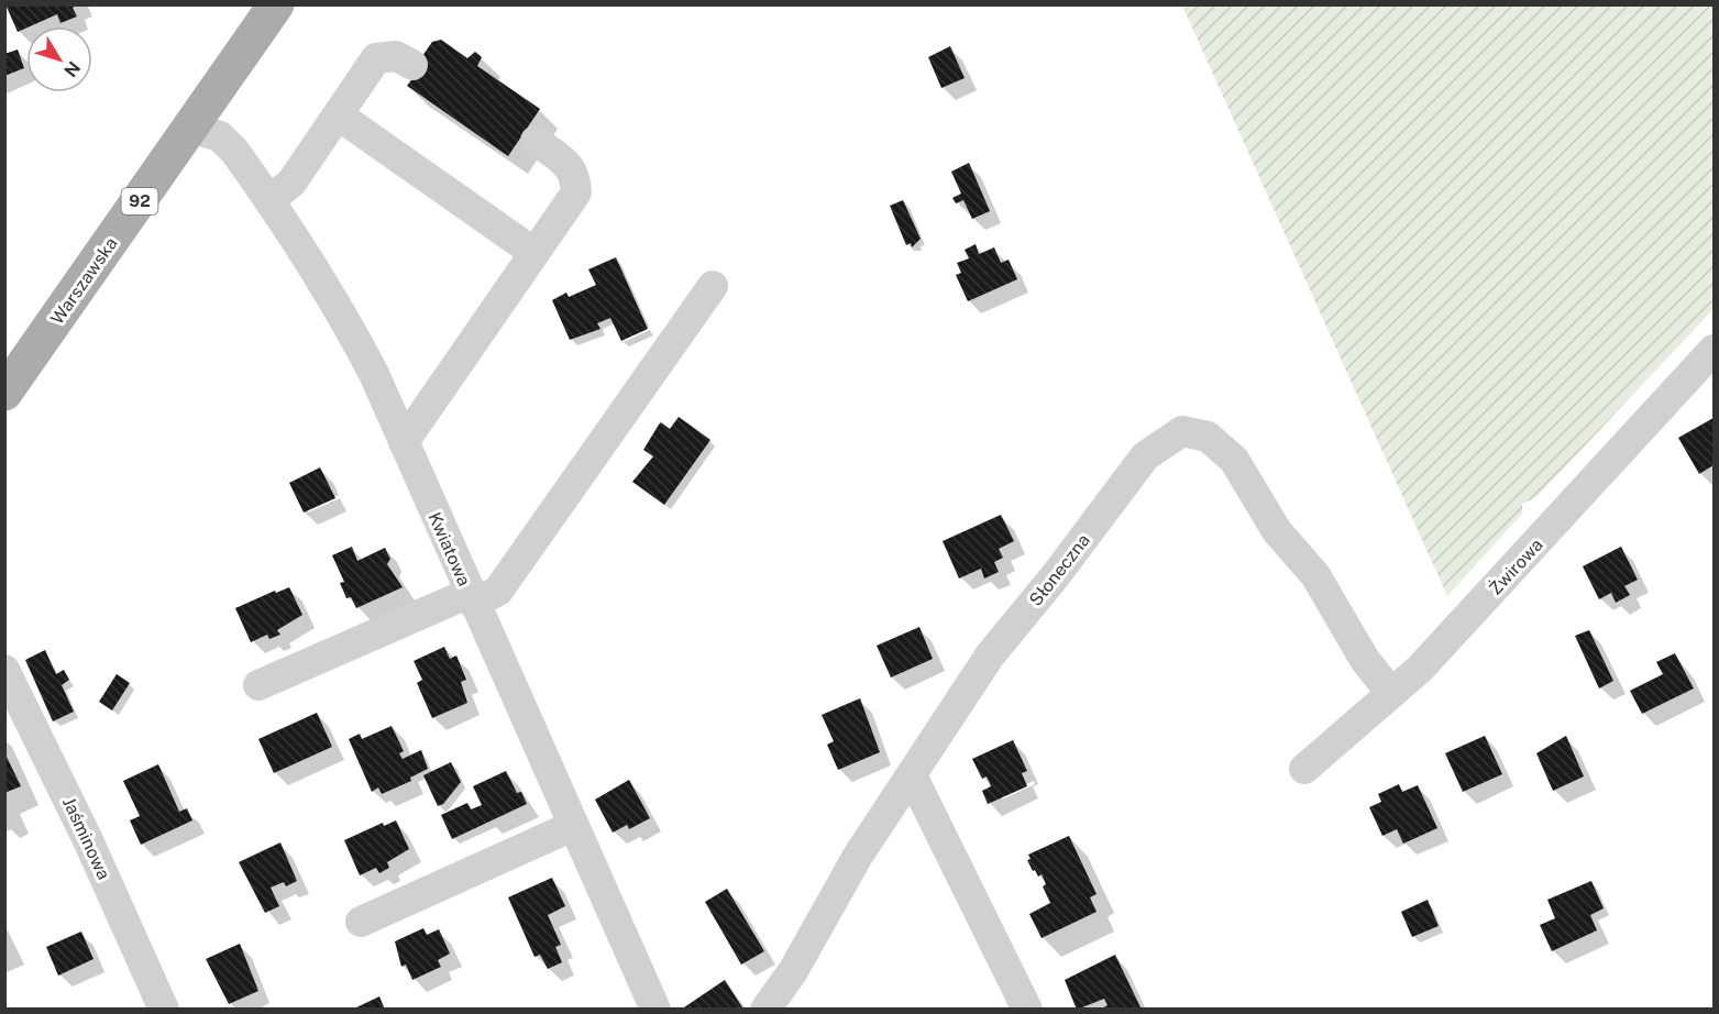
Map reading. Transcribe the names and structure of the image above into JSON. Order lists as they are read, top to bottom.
{
  "streets": {
    "main road": ["92", "Warszawska"],
    "street": [
      "Kwiatowa",
      "Żwirowa",
      "Słoneczna",
      "Jaśminowa"
    ]
  },
  "crossings": [
    ["Warszawska", "Kwiatowa"],
    ["Żwirowa", "Słoneczna"]
  ],
  "north": "bottom right"
}
